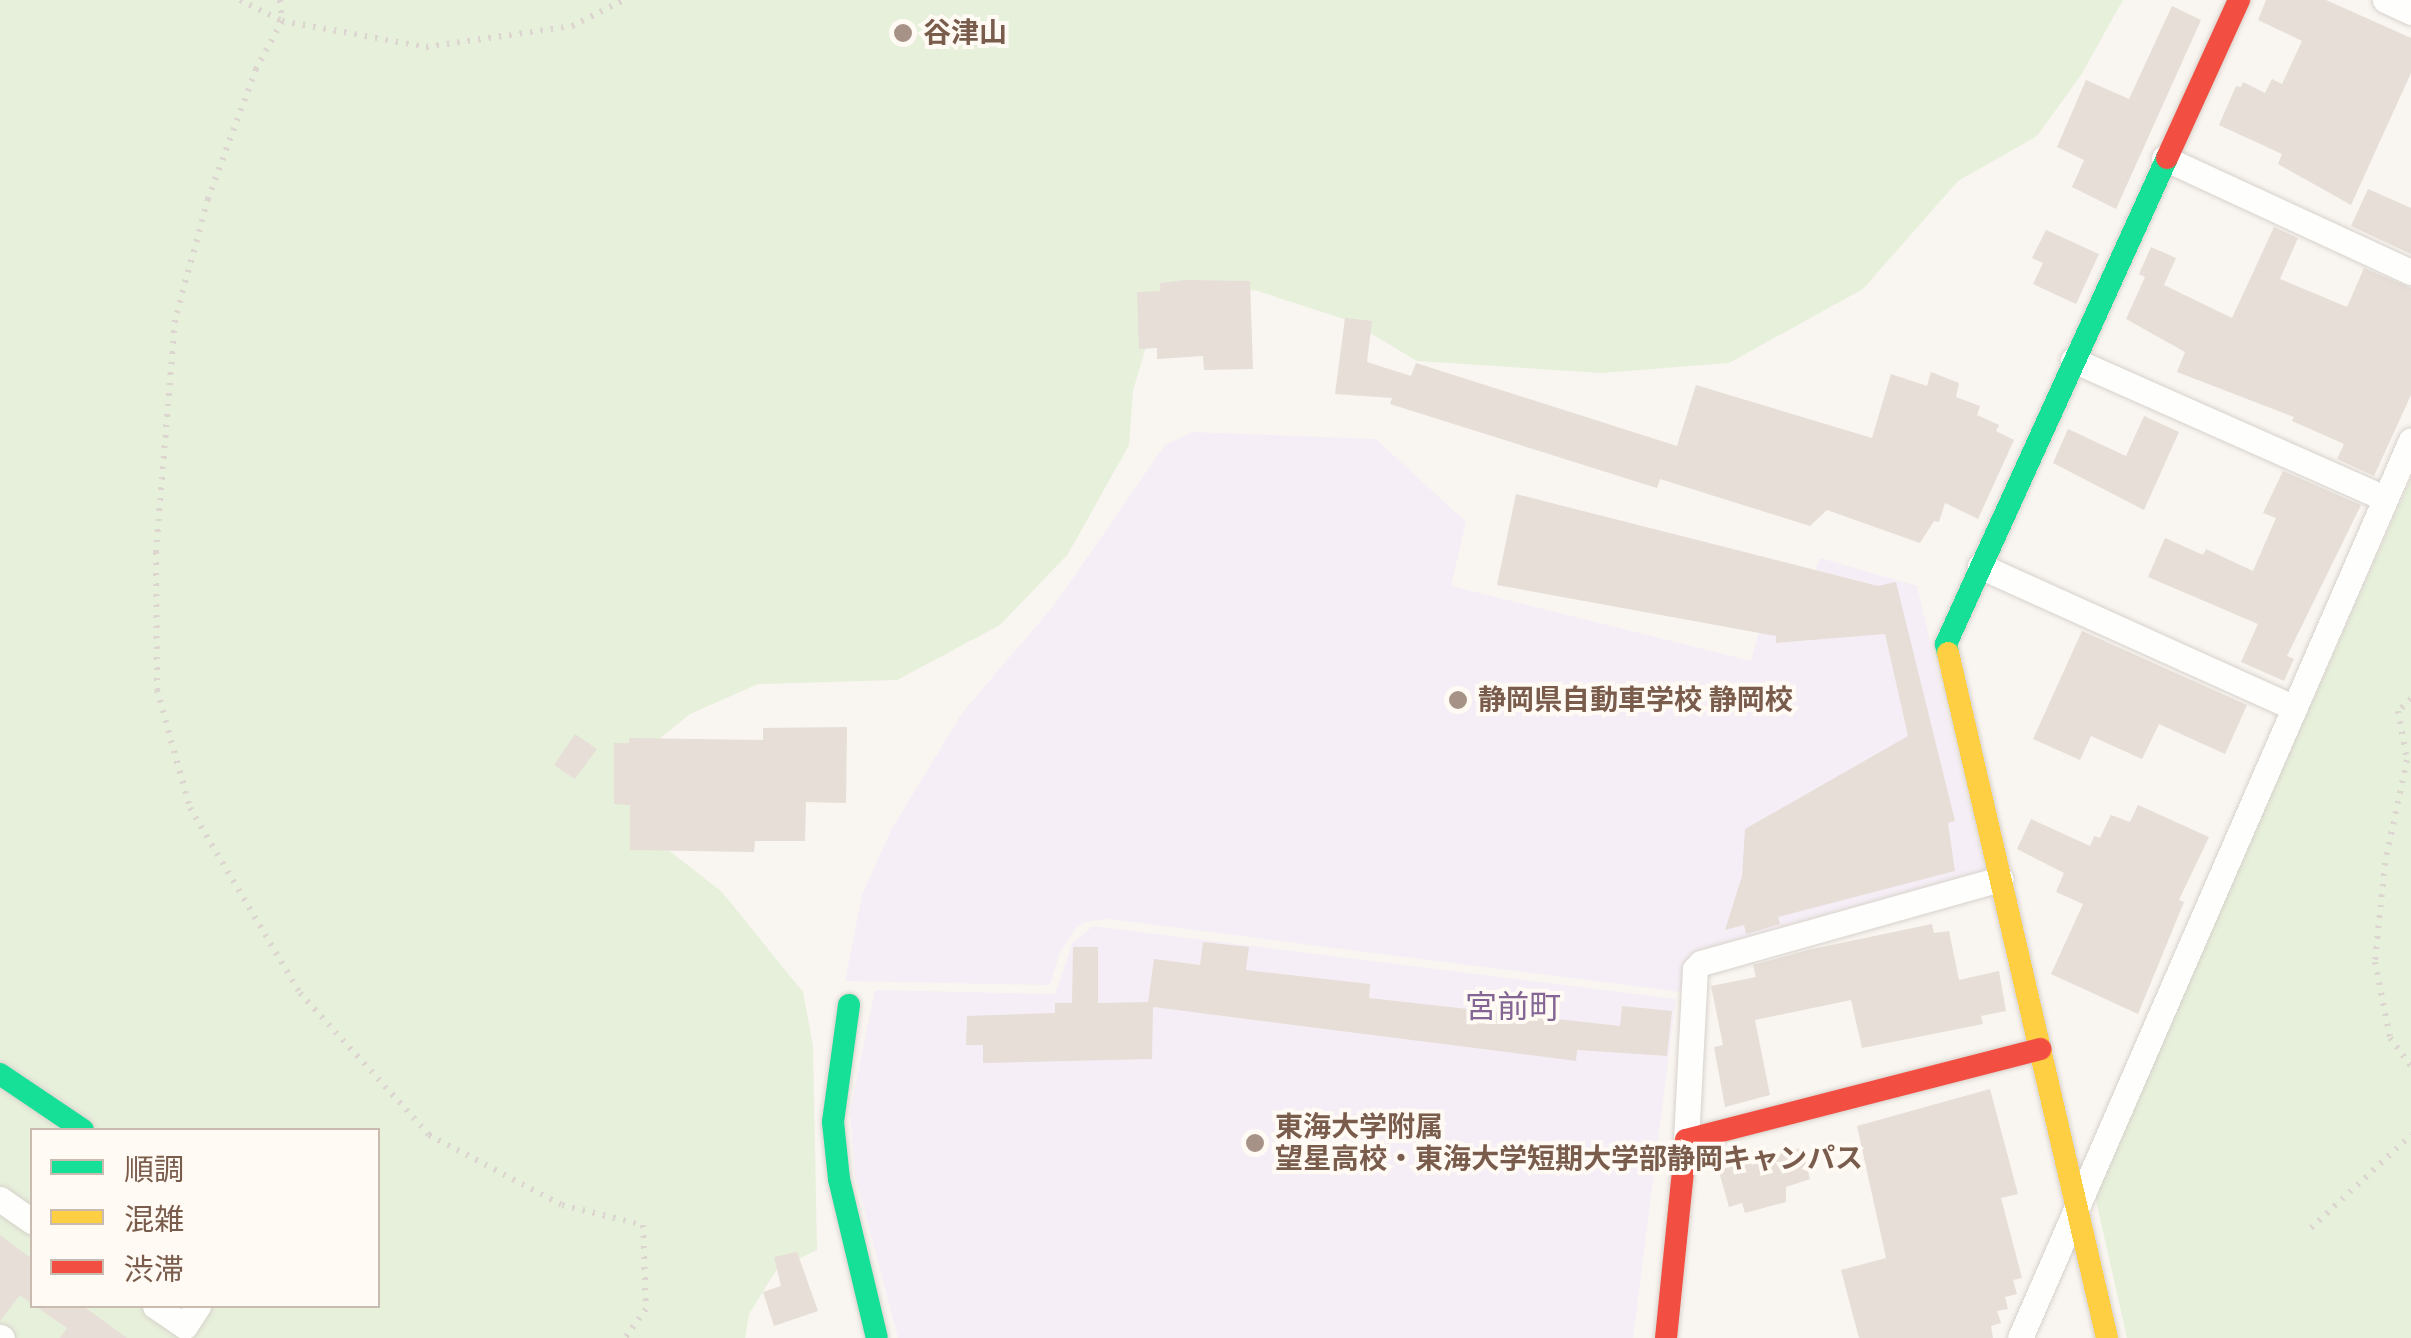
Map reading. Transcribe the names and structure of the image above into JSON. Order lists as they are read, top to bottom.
{
  "districts": ["宮前町"],
  "places": ["谷津山", "静岡県自動車学校 静岡校", "東海大学附属 望星高校・東海大学短期大学部静岡キャンパス"],
  "legend": ["順調", "混雑", "渋滞"]
}
